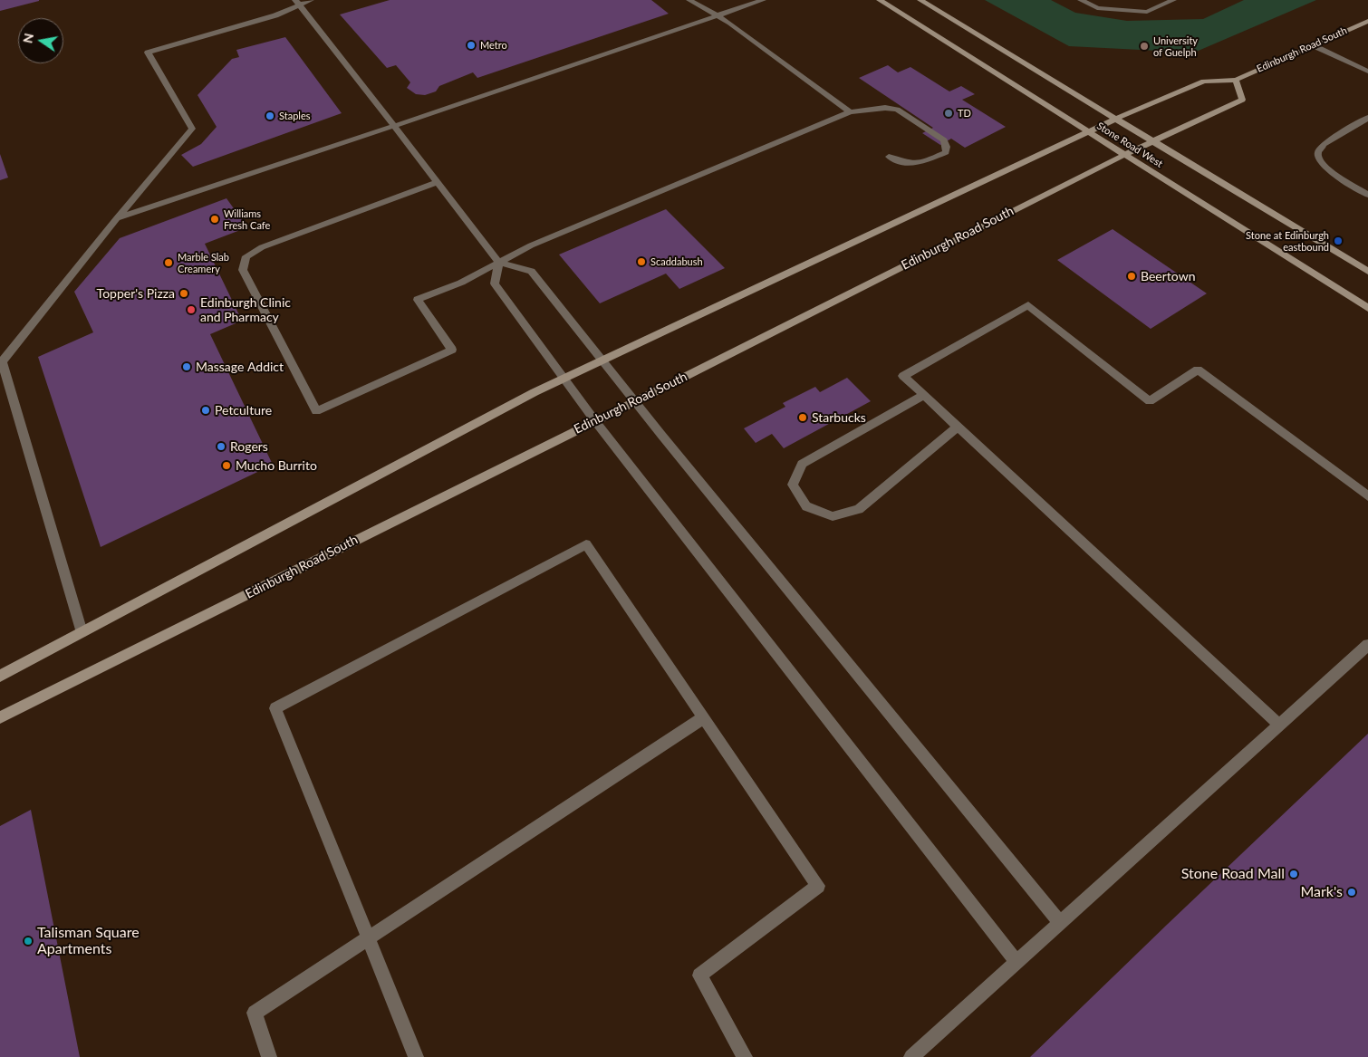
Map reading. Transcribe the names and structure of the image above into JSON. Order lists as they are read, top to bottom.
{
  "streets": {
    "main road": ["Edinburgh Road South", "Stone Road West"]
  },
  "crossings": [
    ["Edinburgh Road South", "Stone Road West"]
  ],
  "places": [
    "Metro",
    "University of Guelph",
    "TD",
    "Staples",
    "Williams Fresh Cafe",
    "Stone at Edinburgh eastbound",
    "Scaddabush",
    "Marble Slab Creamery",
    "Beertown",
    "Topper's Pizza",
    "Edinburgh Clinic and Pharmacy",
    "Massage Addict",
    "Petculture",
    "Starbucks",
    "Rogers",
    "Mucho Burrito",
    "Stone Road Mall",
    "Mark's",
    "Talisman Square Apartments"
  ],
  "north": "left"
}
